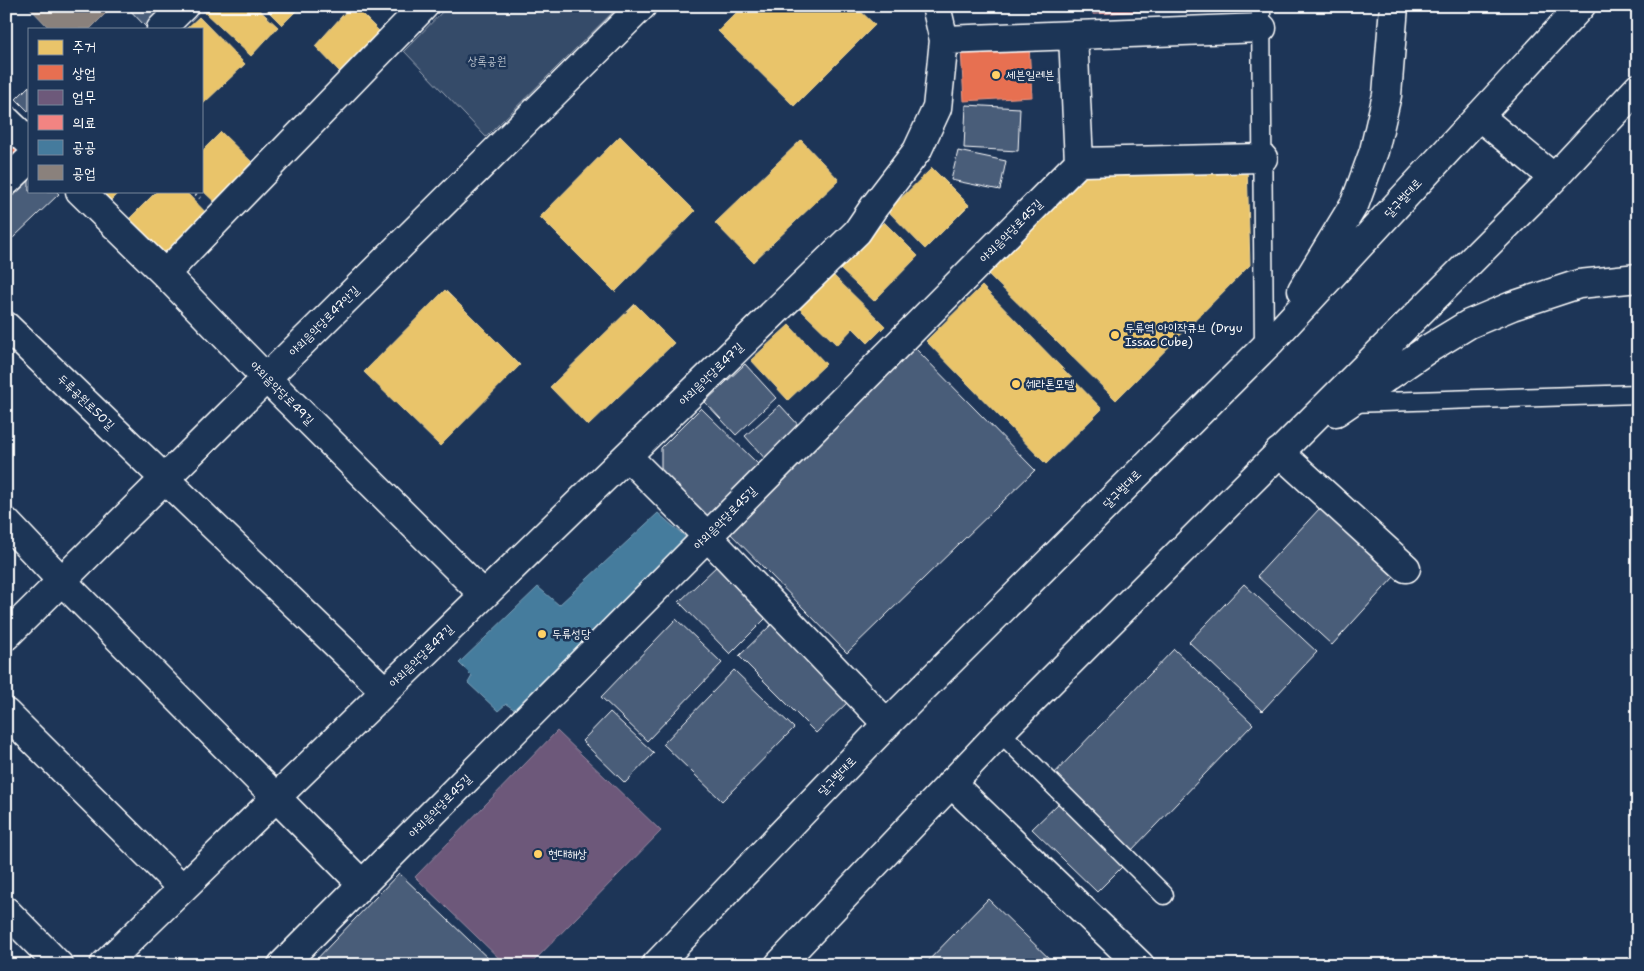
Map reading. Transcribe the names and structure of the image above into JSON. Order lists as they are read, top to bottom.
{
  "streets": {
    "street": [
      "달구벌대로",
      "야외음악당로45길",
      "야외음악당로47안길",
      "야외음악당로47길",
      "야외음악당로49길",
      "두류공원로50길"
    ]
  },
  "crossings": [
    ["야외음악당로47안길", "야외음악당로47길"],
    ["야외음악당로47안길", "야외음악당로49길"],
    ["야외음악당로47안길", "두류공원로50길"],
    ["야외음악당로47길", "야외음악당로49길"],
    ["야외음악당로47길", "두류공원로50길"]
  ],
  "parks": ["상록공원"],
  "places": [
    "세븐일레븐",
    "두류역 아이작큐브 (Dryu Issac Cube)",
    "쉐라톤모텔",
    "두류성당",
    "현대해상"
  ],
  "legend": [
    "주거",
    "상업",
    "업무",
    "의료",
    "공공",
    "공업"
  ]
}
